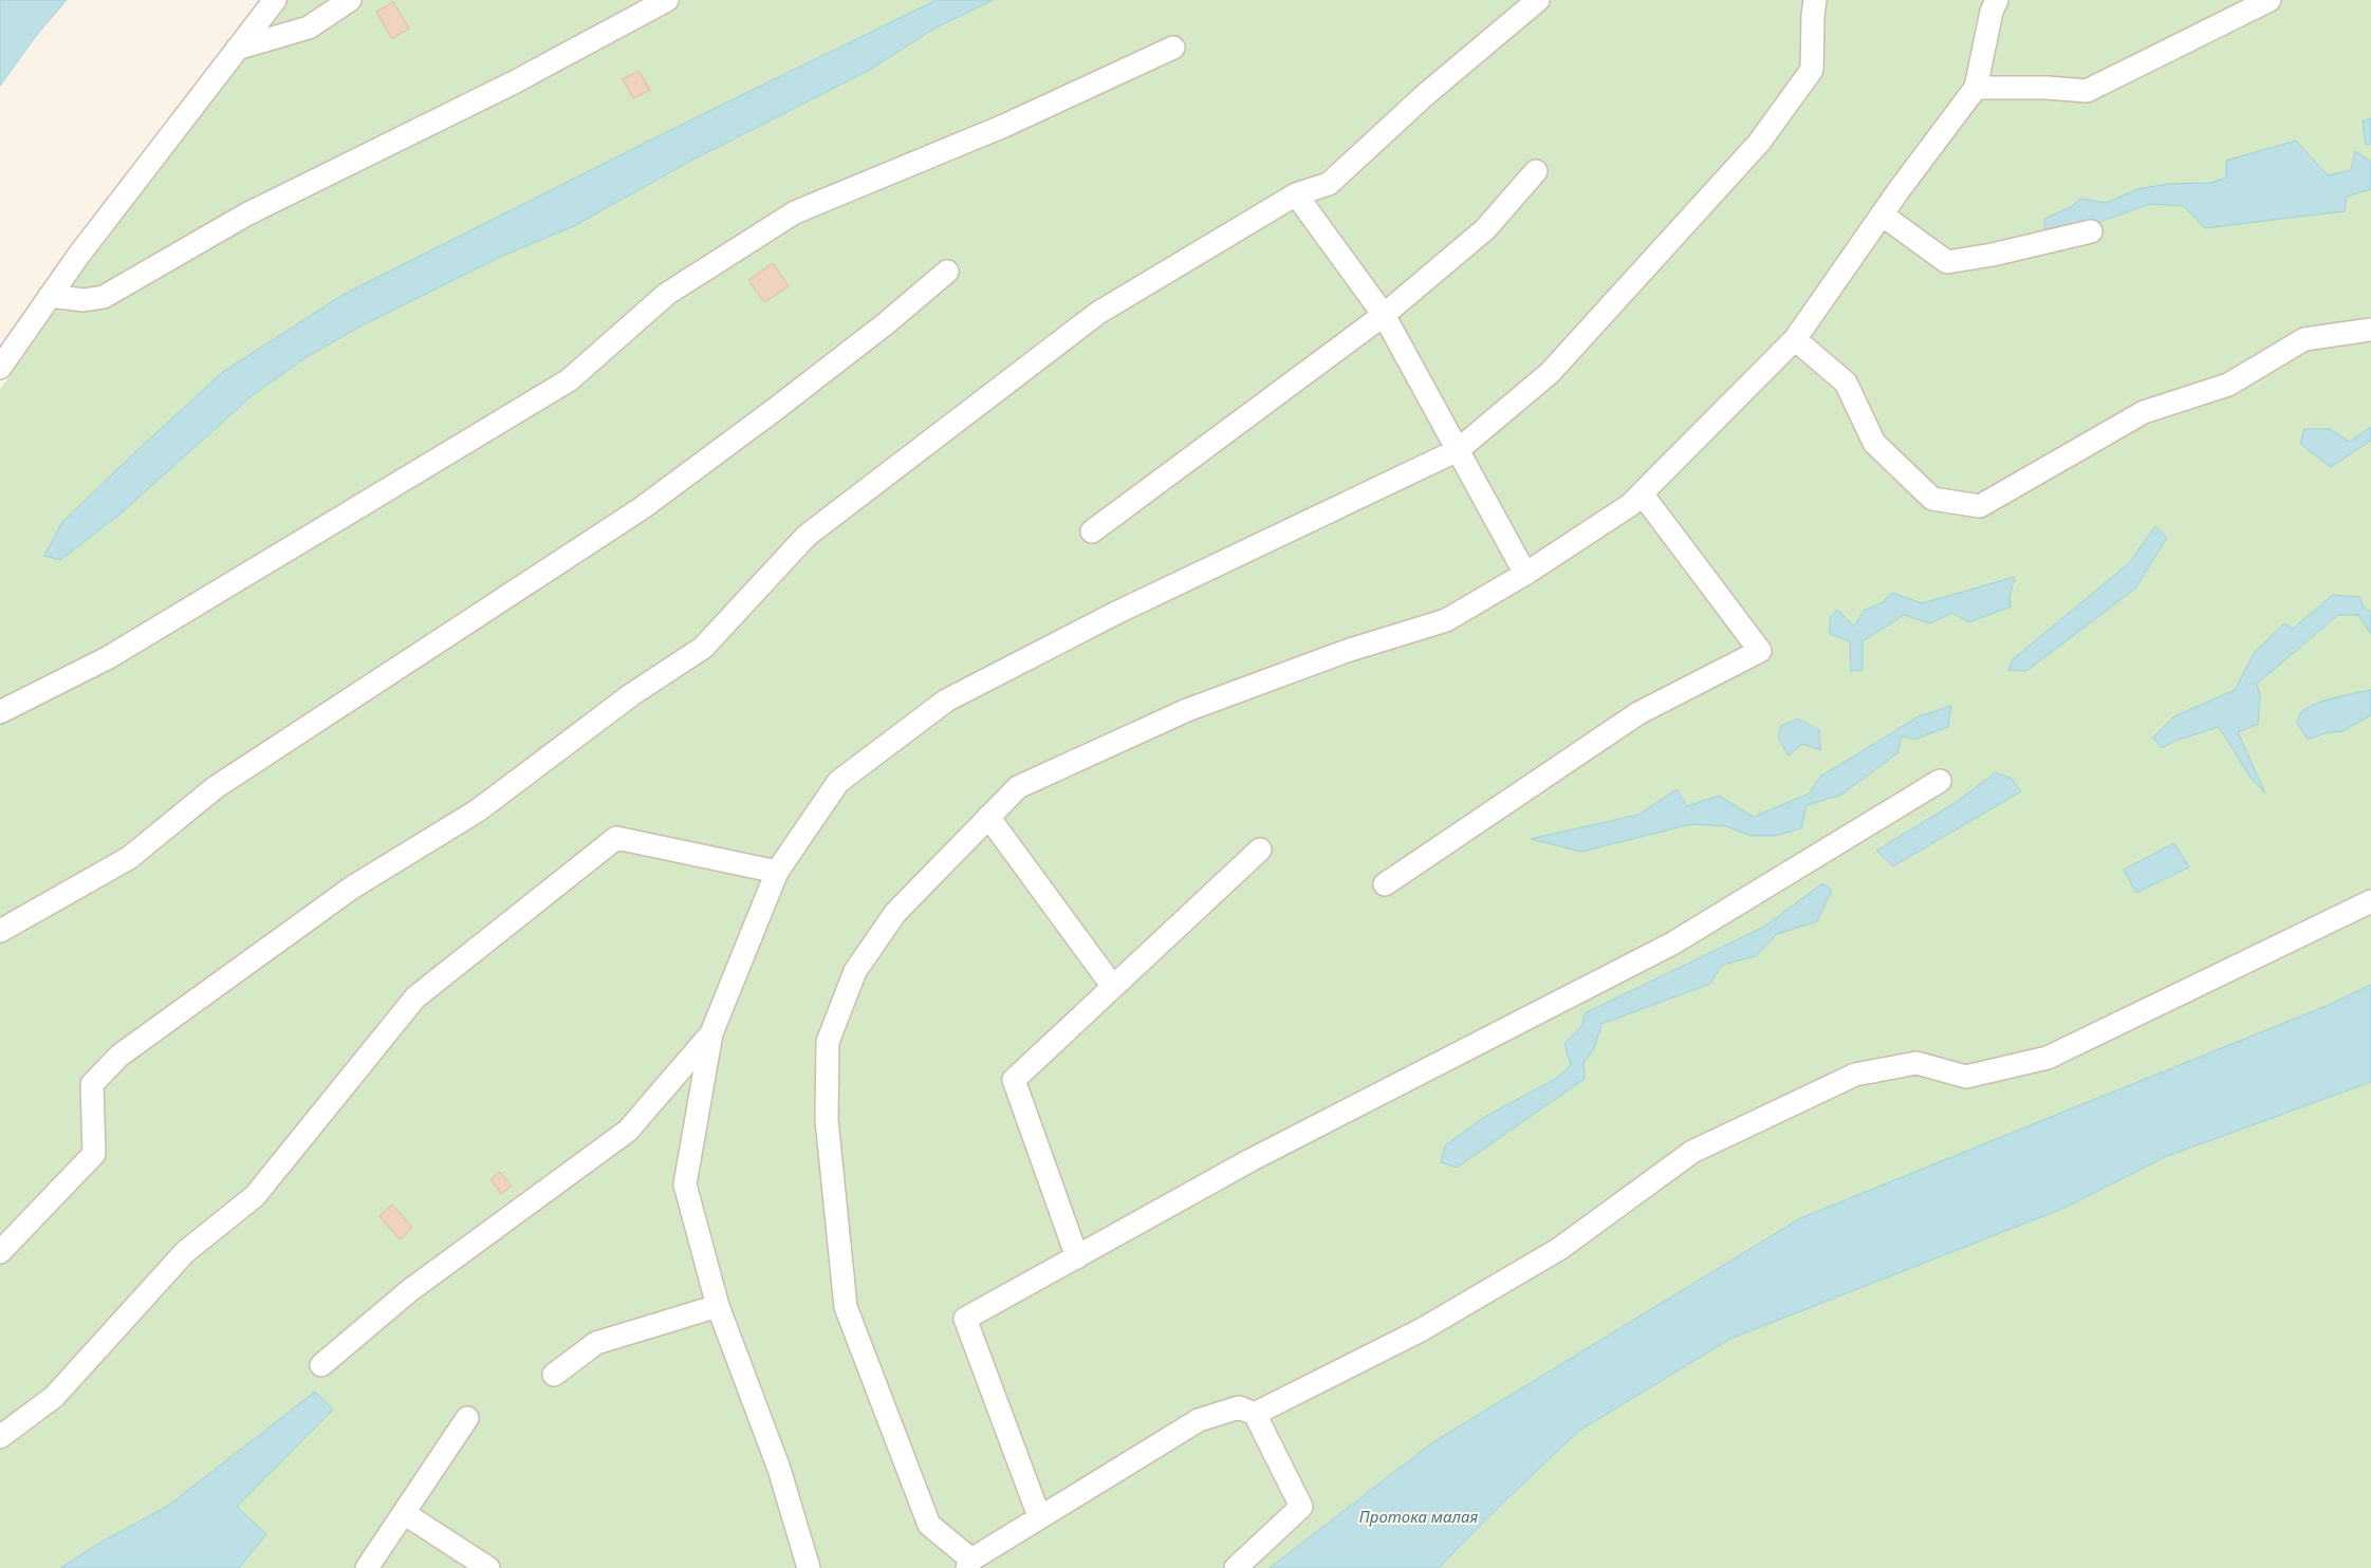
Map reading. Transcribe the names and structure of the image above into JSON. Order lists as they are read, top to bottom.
{
  "water": ["Протока малая"]
}
